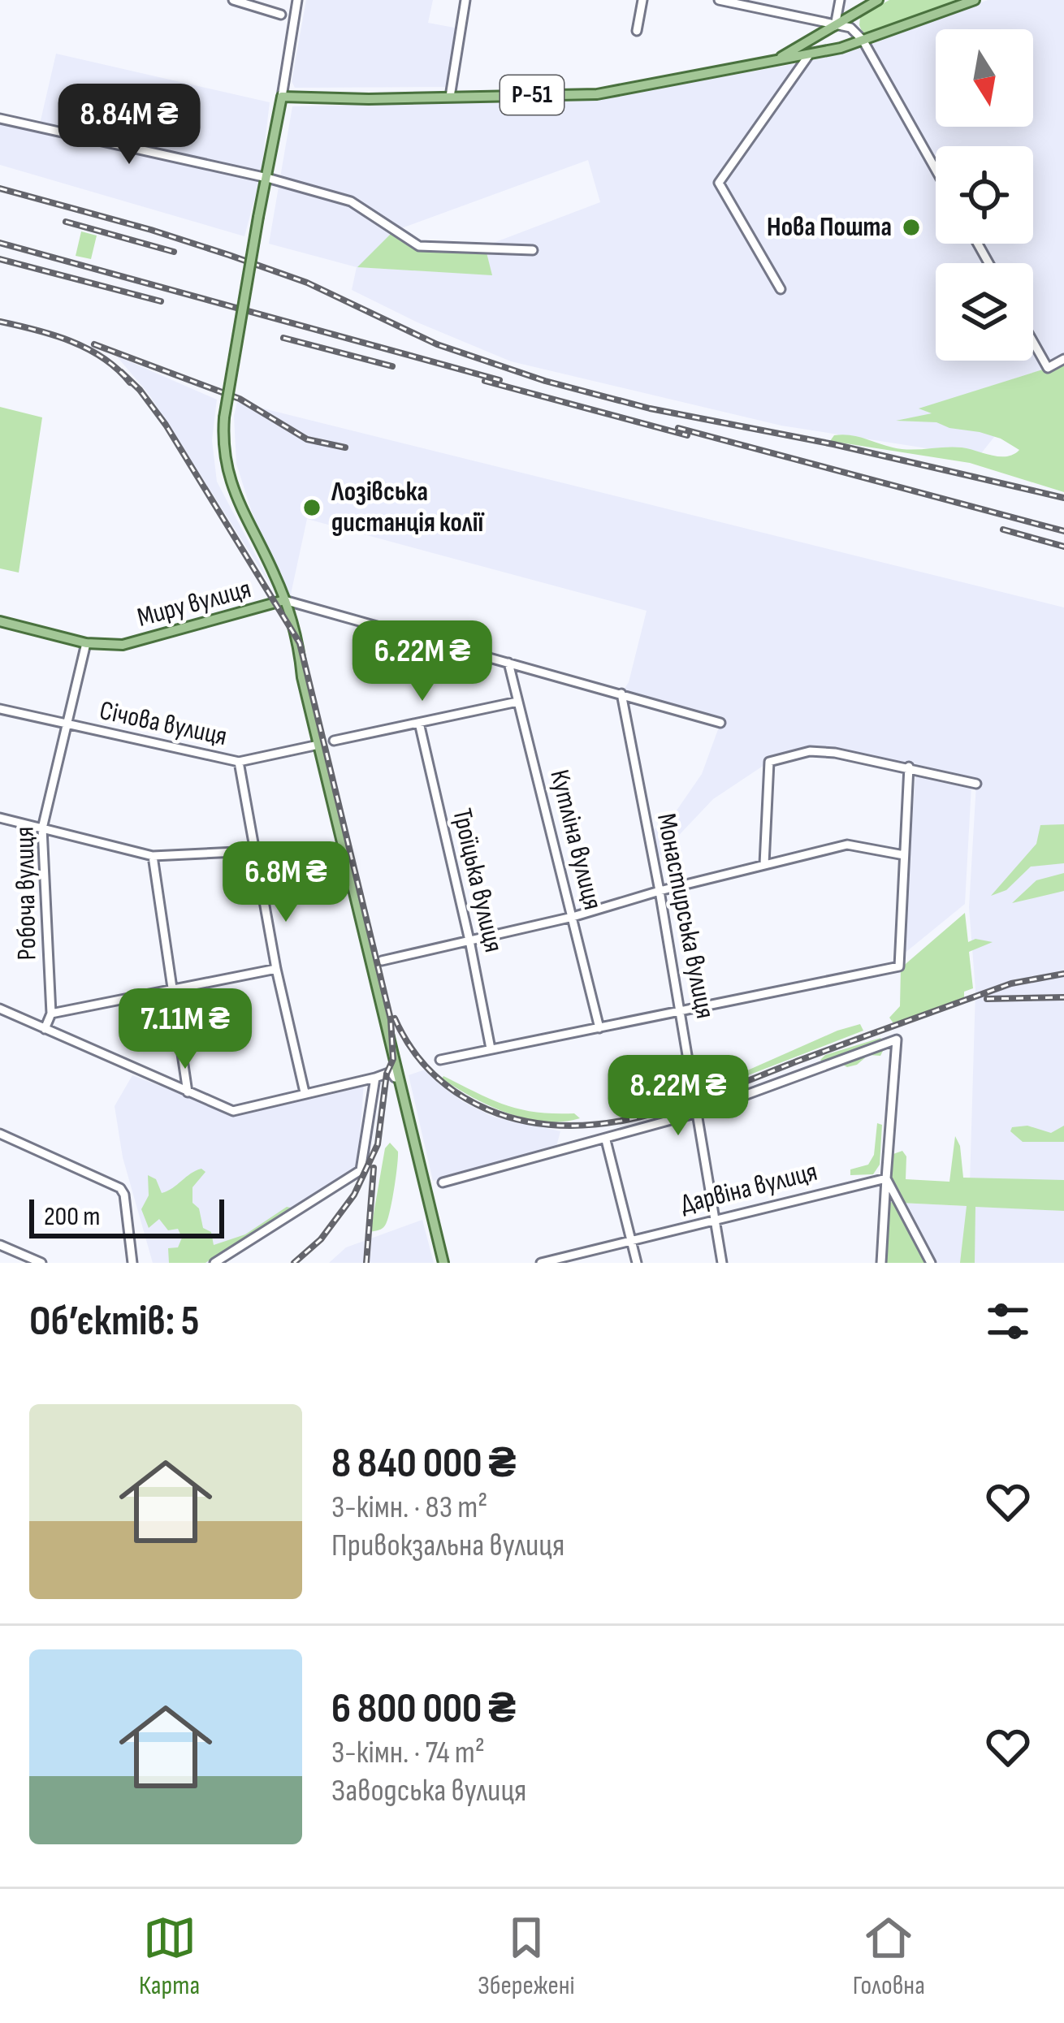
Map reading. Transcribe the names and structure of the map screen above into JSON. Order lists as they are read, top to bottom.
{
  "streets": {
    "main road": ["Р-51", "Миру вулиця"],
    "street": [
      "Січова вулиця",
      "Кутліна вулиця",
      "Троїцька вулиця",
      "Робоча вулиця",
      "Монастирська вулиця",
      "Дарвіна вулиця"
    ]
  },
  "crossings": [
    ["Миру вулиця", "Робоча вулиця"],
    ["Січова вулиця", "Робоча вулиця"],
    ["Монастирська вулиця", "Дарвіна вулиця"]
  ],
  "places": ["Нова Пошта", "Лозівська дистанція колії"],
  "scale_bar": "200 m",
  "north": "bottom",
  "page": {
    "price": [
      "8.84M ₴",
      "6.22M ₴",
      "6.8M ₴",
      "7.11M ₴",
      "8.22M ₴"
    ],
    "scale": "200 m",
    "heading": "Об’єктів: 5",
    "list": [
      {
        "name": "8 840 000 ₴",
        "note": "3-кімн. · 83 m² · Привокзальна вулиця"
      },
      {
        "name": "6 800 000 ₴",
        "note": "3-кімн. · 74 m² · Заводська вулиця"
      }
    ],
    "tabs": ["Карта", "Збережені", "Головна"]
  }
}
